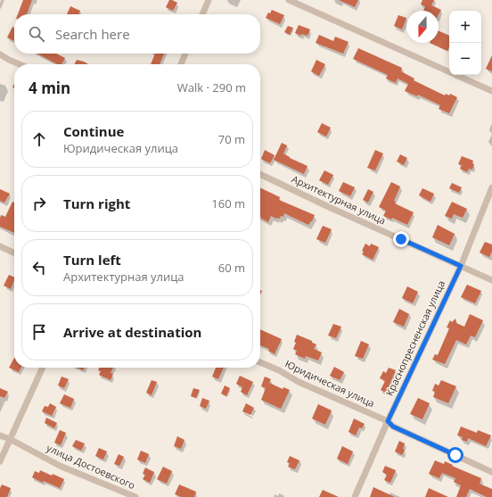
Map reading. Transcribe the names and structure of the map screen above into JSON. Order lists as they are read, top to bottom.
{
  "streets": {
    "street": [
      "Архитектурная улица",
      "Краснопресненская улица",
      "Юридическая улица",
      "улица Достоевского"
    ]
  },
  "crossings": [
    ["Архитектурная улица", "Краснопресненская улица"],
    ["Краснопресненская улица", "Юридическая улица"]
  ],
  "north": "bottom",
  "page": {
    "map_buttons": ["+", "−"],
    "search": "Search here",
    "heading": ["4 min", "Walk · 290 m"],
    "list": [
      ["Continue", "Юридическая улица", "70 m"],
      ["Turn right", "160 m"],
      ["Turn left", "Архитектурная улица", "60 m"],
      "Arrive at destination"
    ]
  }
}
